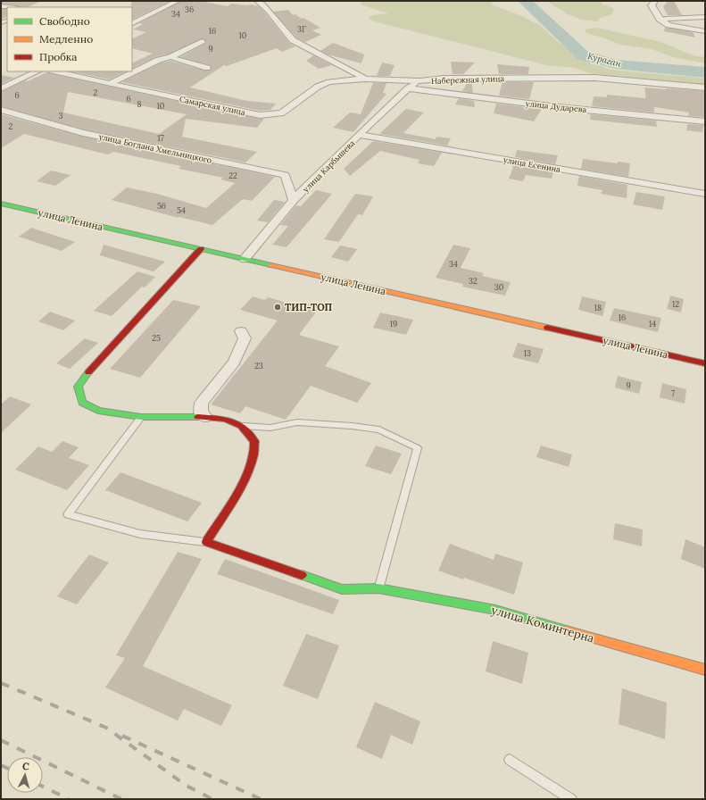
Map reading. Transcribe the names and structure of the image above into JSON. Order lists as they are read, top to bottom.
{
  "streets": {
    "street": [
      "Набережная улица",
      "Самарская улица",
      "улица Дударева",
      "улица Богдана Хмельницкого",
      "улица Есенина",
      "улица Карбышева",
      "улица Ленина",
      "улица Коминтерна"
    ]
  },
  "crossings": [
    ["Набережная улица", "Самарская улица"],
    ["Набережная улица", "улица Карбышева"],
    ["улица Дударева", "улица Карбышева"],
    ["улица Богдана Хмельницкого", "улица Карбышева"],
    ["улица Есенина", "улица Карбышева"],
    ["улица Карбышева", "улица Ленина"]
  ],
  "water": ["Кураган"],
  "places": ["ТИП-ТОП"],
  "house_numbers": [
    "36",
    "34",
    "3Г",
    "16",
    "10",
    "9",
    "2",
    "6",
    "6",
    "8",
    "10",
    "3",
    "2",
    "17",
    "22",
    "56",
    "54",
    "34",
    "32",
    "30",
    "12",
    "18",
    "16",
    "19",
    "14",
    "25",
    "13",
    "23",
    "9",
    "7"
  ],
  "legend": ["Свободно", "Медленно", "Пробка"],
  "north": "top"
}
